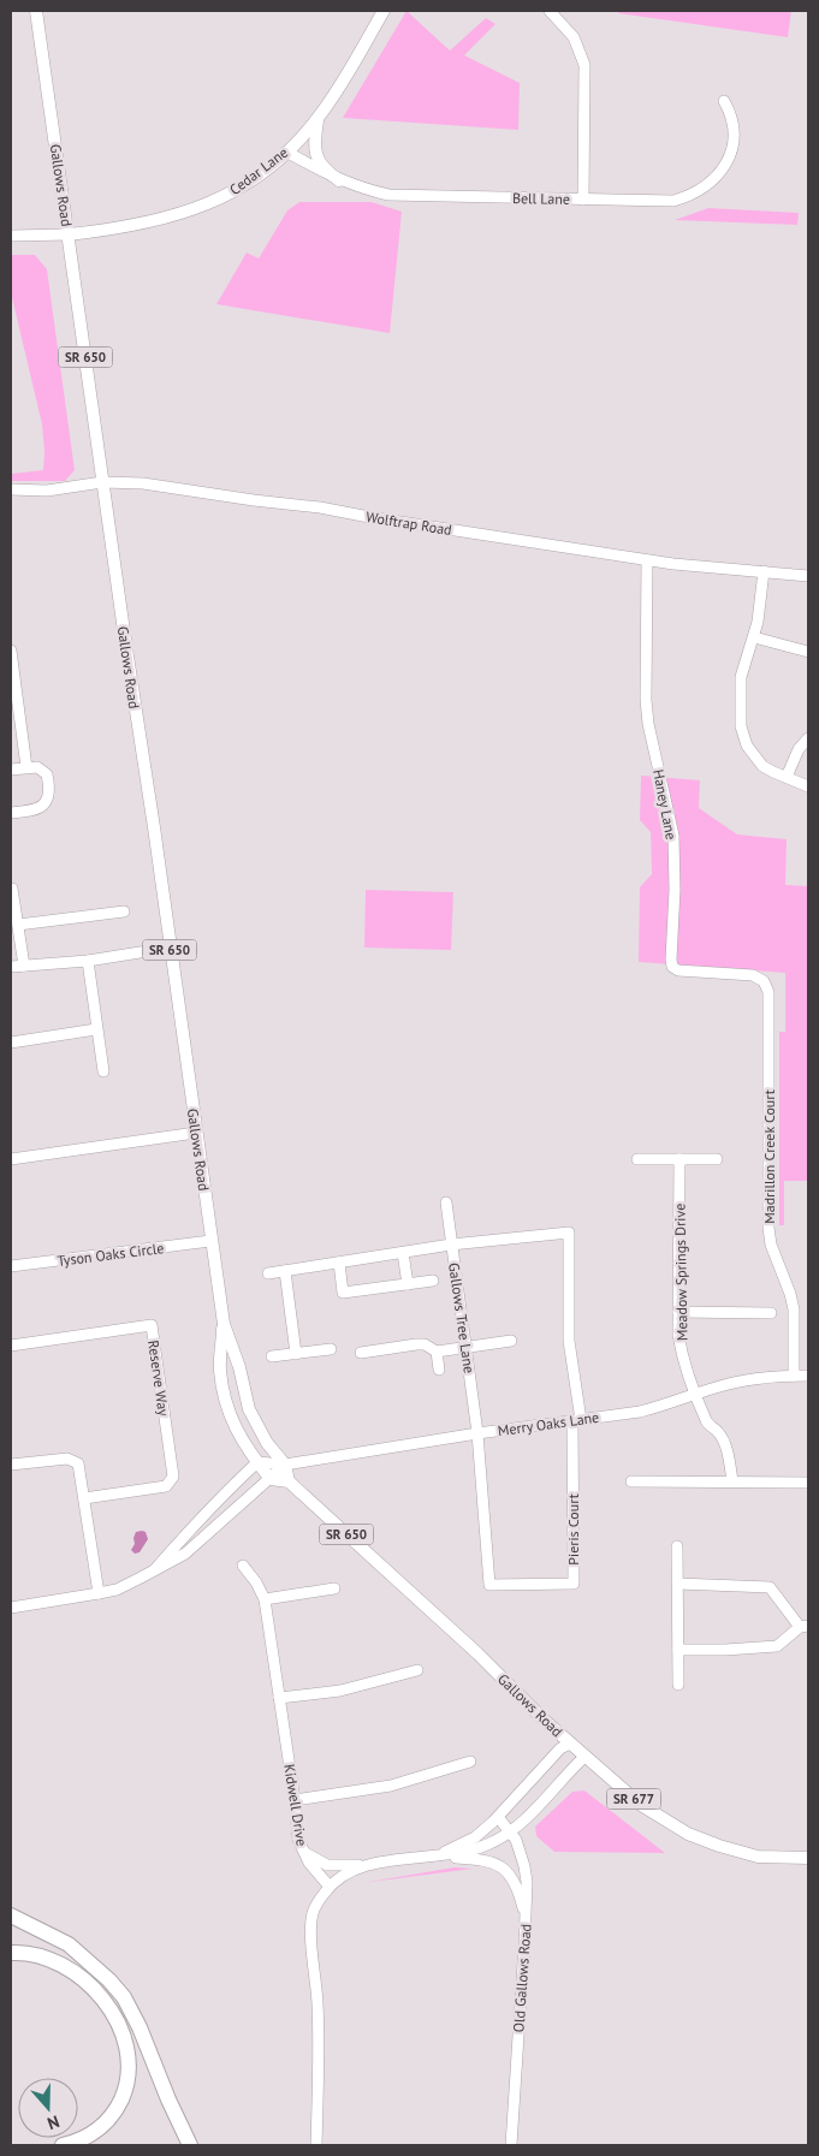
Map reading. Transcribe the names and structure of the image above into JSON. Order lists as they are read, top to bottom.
{
  "streets": {
    "main road": [
      "Cedar Lane",
      "Gallows Road",
      "SR 650",
      "SR 677"
    ],
    "street": [
      "Bell Lane",
      "Wolftrap Road",
      "Haney Lane",
      "Madrillon Creek Court",
      "Tyson Oaks Circle",
      "Meadow Springs Drive",
      "Gallows Tree Lane",
      "Reserve Way",
      "Merry Oaks Lane",
      "Pieris Court",
      "Kidwell Drive",
      "Old Gallows Road"
    ]
  },
  "crossings": [
    ["Cedar Lane", "Gallows Road"],
    ["Cedar Lane", "Bell Lane"],
    ["Gallows Road", "Wolftrap Road"],
    ["Gallows Road", "Tyson Oaks Circle"],
    ["Gallows Road", "Merry Oaks Lane"],
    ["Wolftrap Road", "Haney Lane"],
    ["Haney Lane", "Madrillon Creek Court"],
    ["Madrillon Creek Court", "Merry Oaks Lane"],
    ["Meadow Springs Drive", "Merry Oaks Lane"],
    ["Gallows Tree Lane", "Merry Oaks Lane"],
    ["Gallows Tree Lane", "Pieris Court"],
    ["Merry Oaks Lane", "Pieris Court"]
  ],
  "north": "bottom"
}
